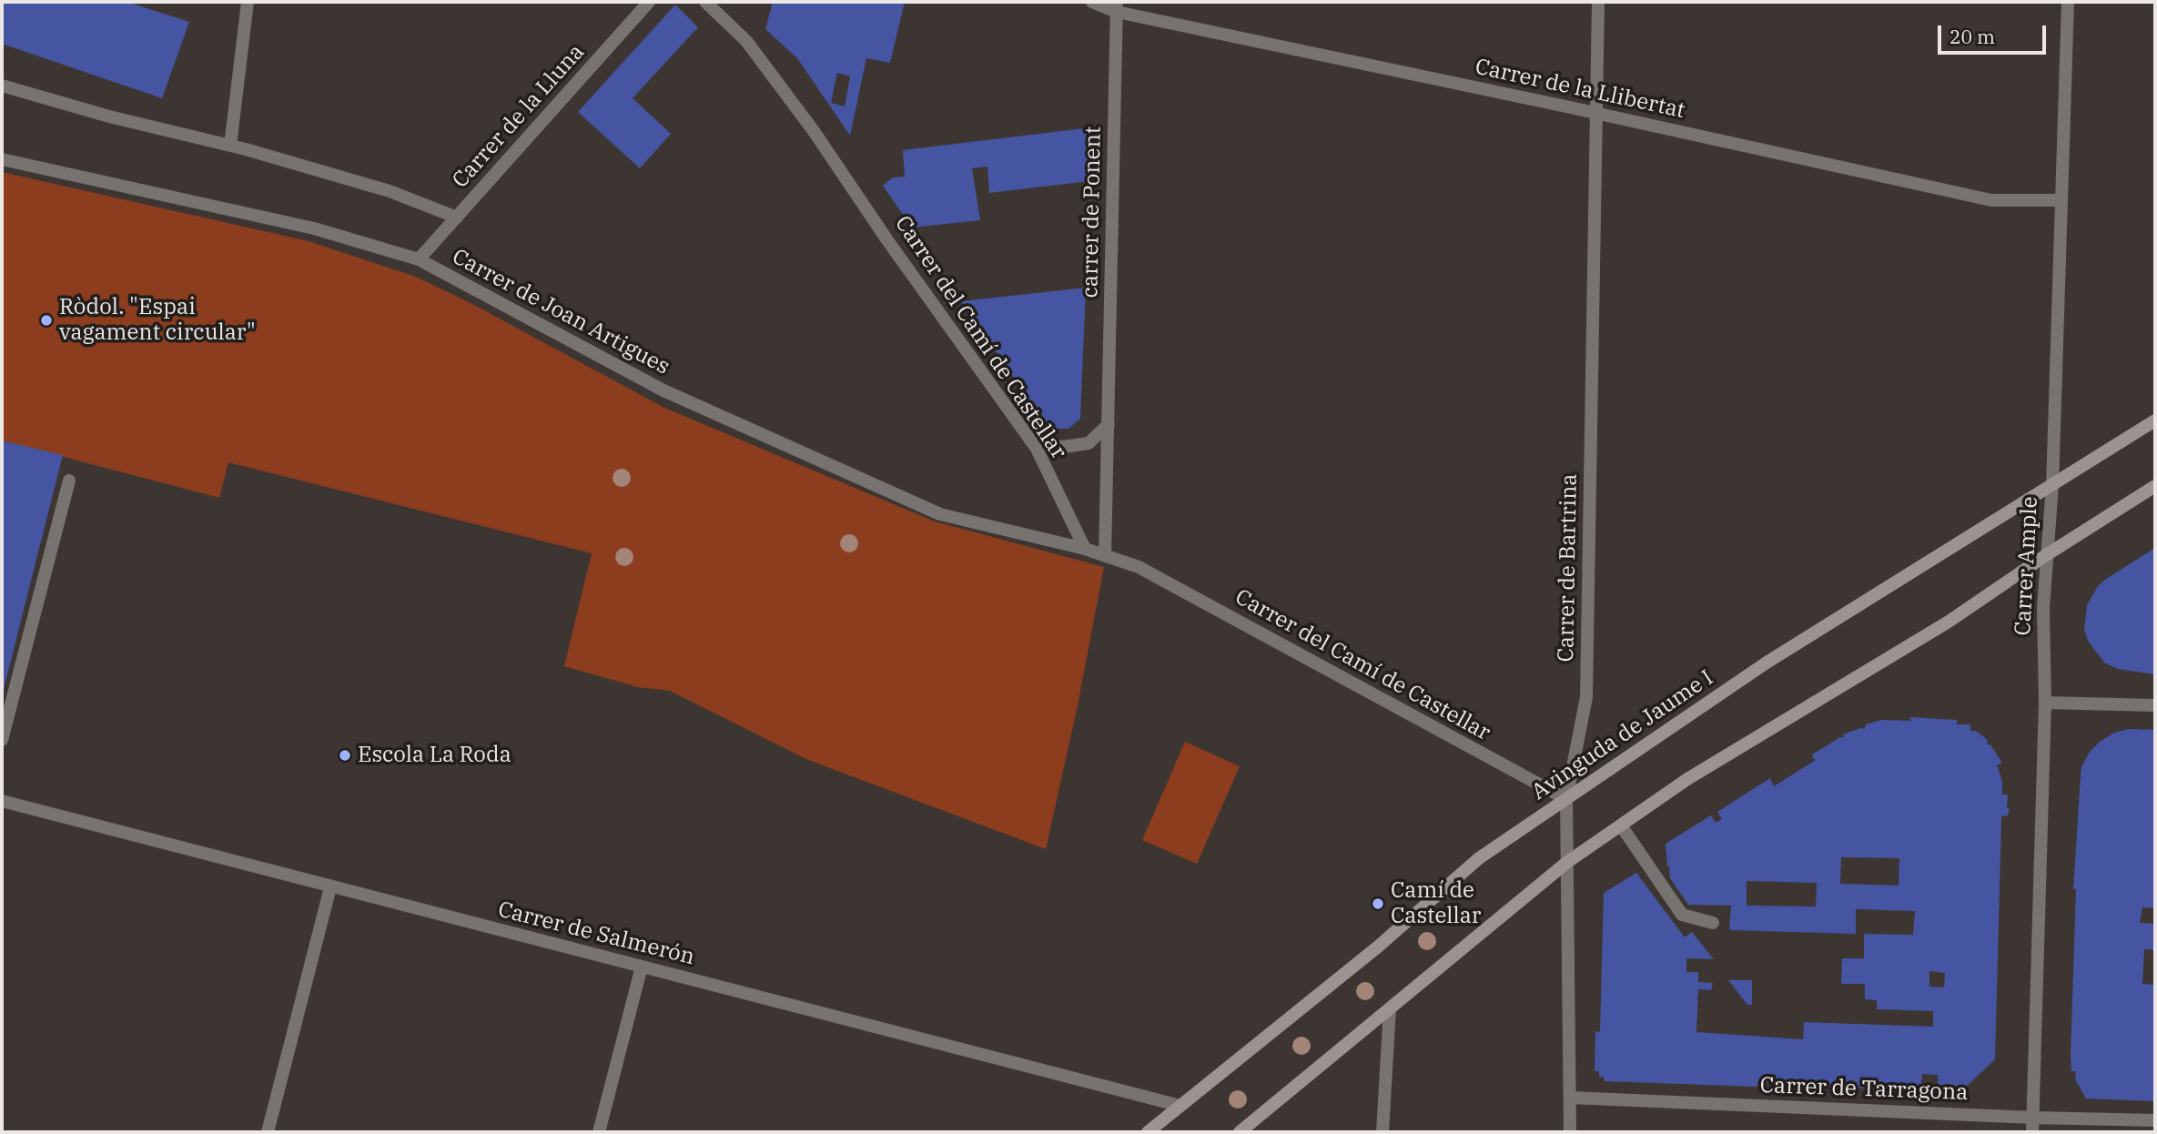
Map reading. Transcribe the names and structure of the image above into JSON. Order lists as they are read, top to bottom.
{
  "streets": {
    "street": [
      "Carrer de la Llibertat",
      "Carrer de la Lluna",
      "carrer de Ponent",
      "Carrer de Joan Artigues",
      "Carrer del Camí de Castellar",
      "Carrer Ample",
      "Carrer de Bartrina",
      "Avinguda de Jaume I",
      "Carrer de Salmerón",
      "Carrer de Tarragona"
    ]
  },
  "crossings": [
    ["Carrer de la Llibertat", "carrer de Ponent"],
    ["Carrer de la Llibertat", "Carrer Ample"],
    ["Carrer de la Llibertat", "Carrer de Bartrina"],
    ["Carrer de la Lluna", "Carrer de Joan Artigues"],
    ["carrer de Ponent", "Carrer del Camí de Castellar"],
    ["Carrer de Joan Artigues", "Carrer del Camí de Castellar"],
    ["Carrer del Camí de Castellar", "Carrer de Bartrina"],
    ["Carrer del Camí de Castellar", "Avinguda de Jaume I"],
    ["Carrer Ample", "Avinguda de Jaume I"],
    ["Carrer Ample", "Carrer de Tarragona"],
    ["Carrer de Bartrina", "Avinguda de Jaume I"],
    ["Carrer de Bartrina", "Carrer de Tarragona"],
    ["Avinguda de Jaume I", "Carrer de Salmerón"]
  ],
  "places": ["Ròdol. \"Espai vagament circular\"", "Escola La Roda", "Camí de Castellar"],
  "scale_bar": "20 m"
}
